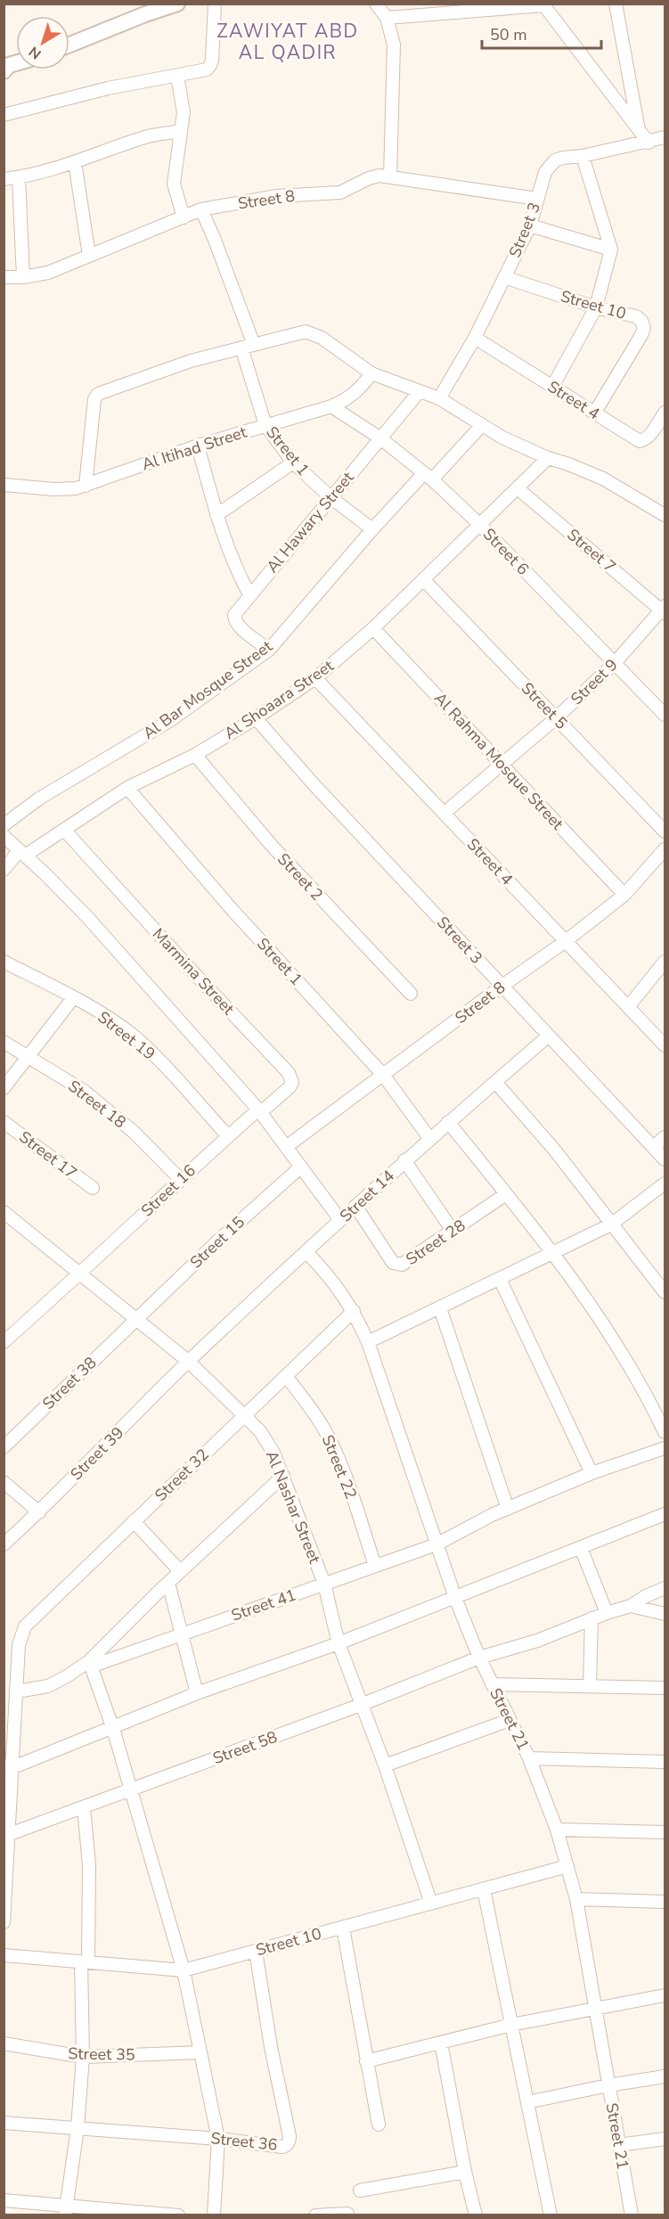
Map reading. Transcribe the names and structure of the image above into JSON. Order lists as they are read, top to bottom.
{
  "streets": {
    "street": [
      "Street 8",
      "Street 3",
      "Street 10",
      "Street 4",
      "Al Itihad Street",
      "Street 1",
      "Al Hawary Street",
      "Street 7",
      "Street 6",
      "Street 9",
      "Al Bar Mosque Street",
      "Al Shoaara Street",
      "Street 5",
      "Al Rahma Mosque Street",
      "Street 2",
      "Marmina Street",
      "Street 19",
      "Street 18",
      "Street 17",
      "Street 16",
      "Street 14",
      "Street 15",
      "Street 28",
      "Street 38",
      "Street 39",
      "Street 22",
      "Street 32",
      "Al Nashar Street",
      "Street 41",
      "Street 21",
      "Street 58",
      "Street 35",
      "Street 36"
    ]
  },
  "crossings": [
    ["Street 8", "Street 3"],
    ["Street 8", "Street 4"],
    ["Street 8", "Street 1"],
    ["Street 8", "Al Rahma Mosque Street"],
    ["Street 3", "Street 10"],
    ["Street 3", "Street 4"],
    ["Street 3", "Al Shoaara Street"],
    ["Street 3", "Street 14"],
    ["Street 10", "Street 4"],
    ["Street 10", "Al Nashar Street"],
    ["Street 10", "Street 21"],
    ["Street 10", "Street 36"],
    ["Street 4", "Street 9"],
    ["Street 4", "Al Shoaara Street"],
    ["Al Itihad Street", "Street 1"],
    ["Al Itihad Street", "Street 6"],
    ["Street 1", "Al Hawary Street"],
    ["Street 1", "Al Bar Mosque Street"],
    ["Street 1", "Al Shoaara Street"],
    ["Street 1", "Street 14"],
    ["Al Hawary Street", "Street 6"],
    ["Al Hawary Street", "Al Bar Mosque Street"],
    ["Street 7", "Street 9"],
    ["Street 7", "Al Shoaara Street"],
    ["Street 6", "Street 9"],
    ["Street 6", "Al Bar Mosque Street"],
    ["Street 6", "Al Shoaara Street"],
    ["Street 9", "Street 5"],
    ["Street 9", "Al Rahma Mosque Street"],
    ["Al Shoaara Street", "Street 5"],
    ["Al Shoaara Street", "Al Rahma Mosque Street"],
    ["Al Shoaara Street", "Street 2"],
    ["Al Shoaara Street", "Marmina Street"],
    ["Marmina Street", "Street 16"],
    ["Street 19", "Street 16"],
    ["Street 18", "Street 16"],
    ["Street 16", "Al Nashar Street"],
    ["Street 14", "Street 28"],
    ["Street 14", "Street 39"],
    ["Street 14", "Al Nashar Street"],
    ["Street 14", "Street 21"],
    ["Street 15", "Street 38"],
    ["Street 15", "Al Nashar Street"],
    ["Street 38", "Al Nashar Street"],
    ["Street 39", "Al Nashar Street"],
    ["Street 22", "Street 32"],
    ["Street 22", "Street 41"],
    ["Street 32", "Al Nashar Street"],
    ["Street 32", "Street 21"],
    ["Al Nashar Street", "Street 41"],
    ["Al Nashar Street", "Street 58"],
    ["Street 41", "Street 21"],
    ["Street 21", "Street 58"]
  ],
  "districts": ["ZAWIYAT ABD AL QADIR"],
  "scale_bar": "50 m",
  "north": "bottom left"
}
